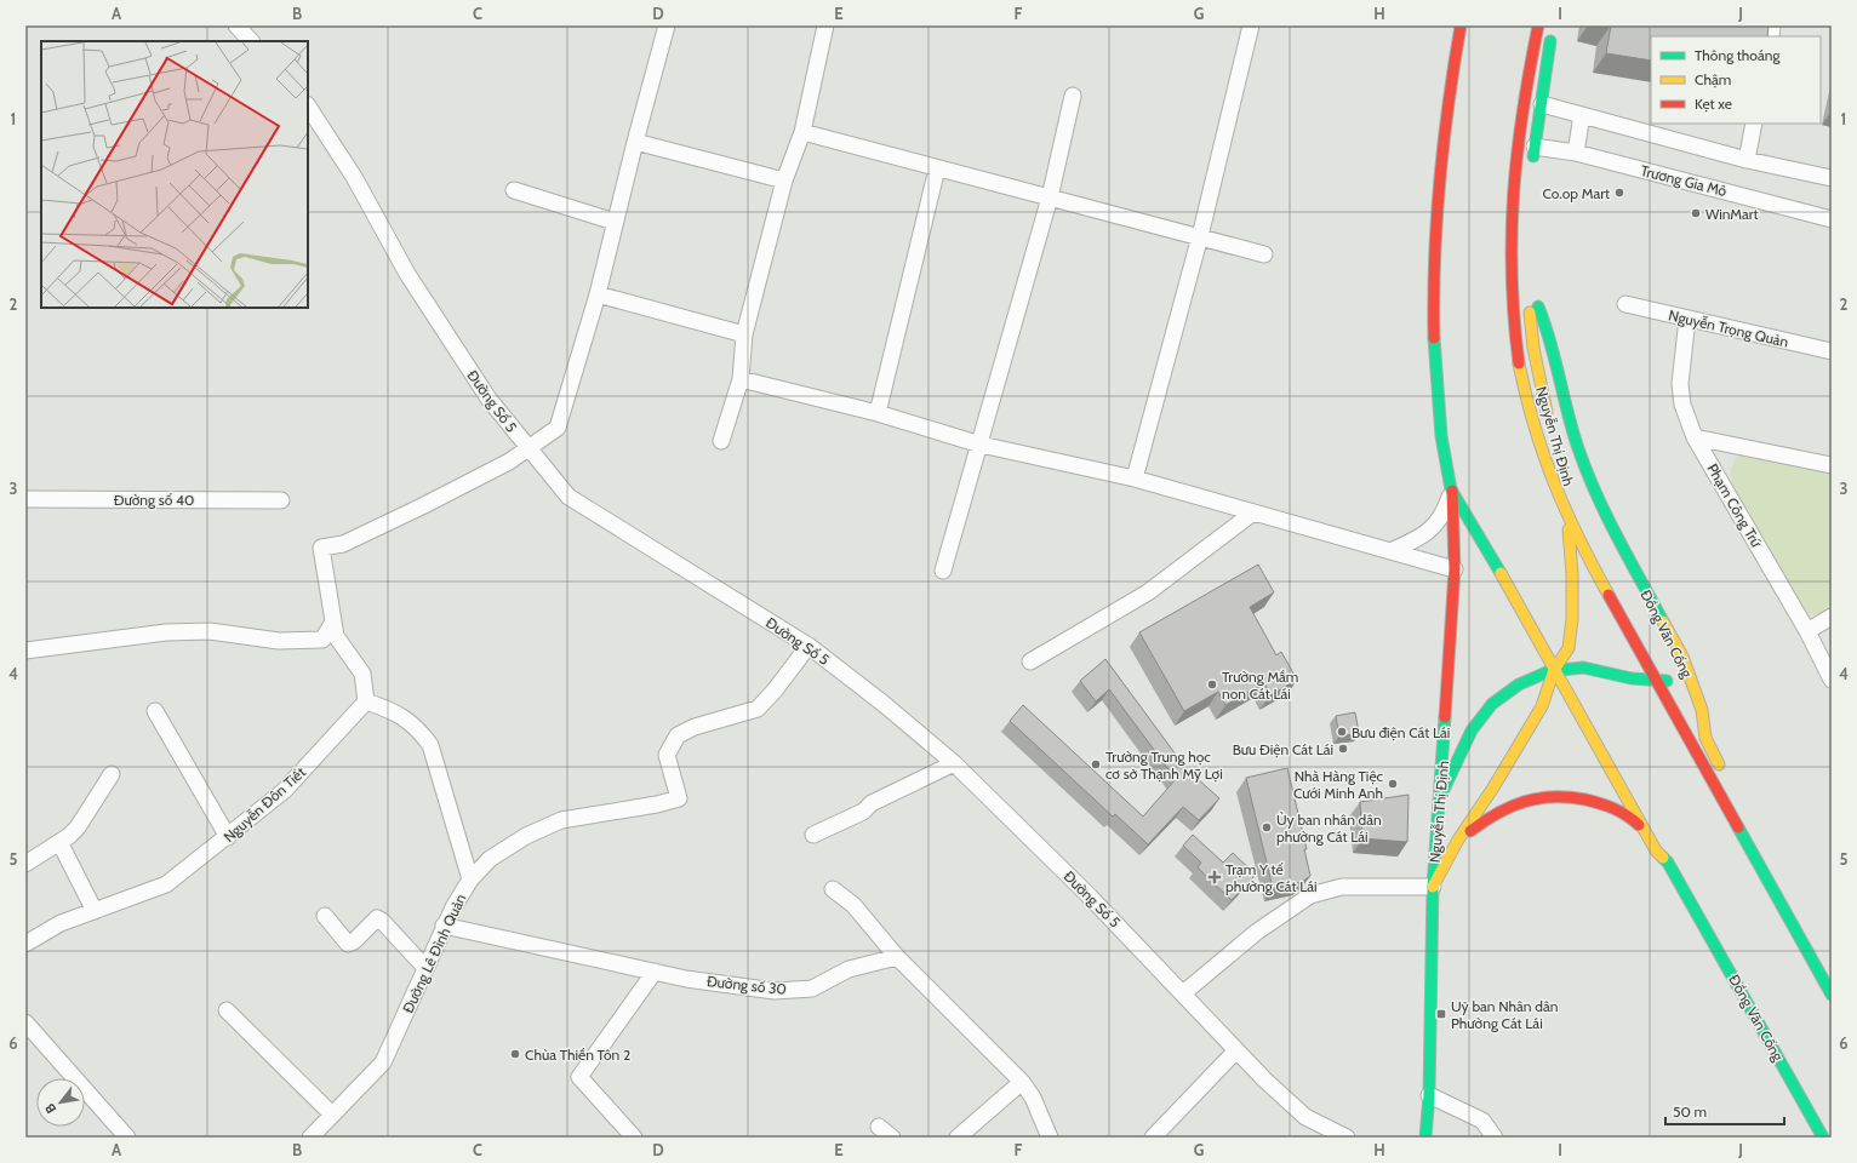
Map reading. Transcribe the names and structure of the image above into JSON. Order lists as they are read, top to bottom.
{
  "streets": {
    "main road": ["Nguyễn Thị Định", "Đồng Văn Cống"],
    "street": [
      "Trương Gia Mô",
      "Nguyễn Trọng Quản",
      "Đường Số 5",
      "Đường số 40",
      "Phạm Công Trứ",
      "Nguyễn Đôn Tiết",
      "Đường Lê Đình Quản",
      "Đường số 30"
    ]
  },
  "crossings": [
    ["Nguyễn Trọng Quản", "Phạm Công Trứ"],
    ["Đường Số 5", "Đường Lê Đình Quản"],
    ["Nguyễn Thị Định", "Đồng Văn Cống"],
    ["Đường Lê Đình Quản", "Đường số 30"]
  ],
  "places": {
    "other": [
      "Co.op Mart",
      "WinMart",
      "Trường Mầm non Cát Lái",
      "Bưu điện Cát Lái",
      "Bưu Điện Cát Lái",
      "Trường Trung học cơ sở Thạnh Mỹ Lợi",
      "Nhà Hàng Tiệc Cưới Minh Anh",
      "Ủy ban nhân dân phường Cát Lái",
      "Chùa Thiền Tôn 2"
    ],
    "health": ["Trạm Y tế phường Cát Lái"],
    "transit": ["Uỷ ban Nhân dân Phường Cát Lái"]
  },
  "legend": ["Thông thoáng", "Chậm", "Kẹt xe"],
  "scale_bar": "50 m",
  "north": "bottom left",
  "grid": {
    "columns": [
      "A",
      "B",
      "C",
      "D",
      "E",
      "F",
      "G",
      "H",
      "I",
      "J"
    ],
    "rows": [
      "1",
      "2",
      "3",
      "4",
      "5",
      "6"
    ]
  }
}
